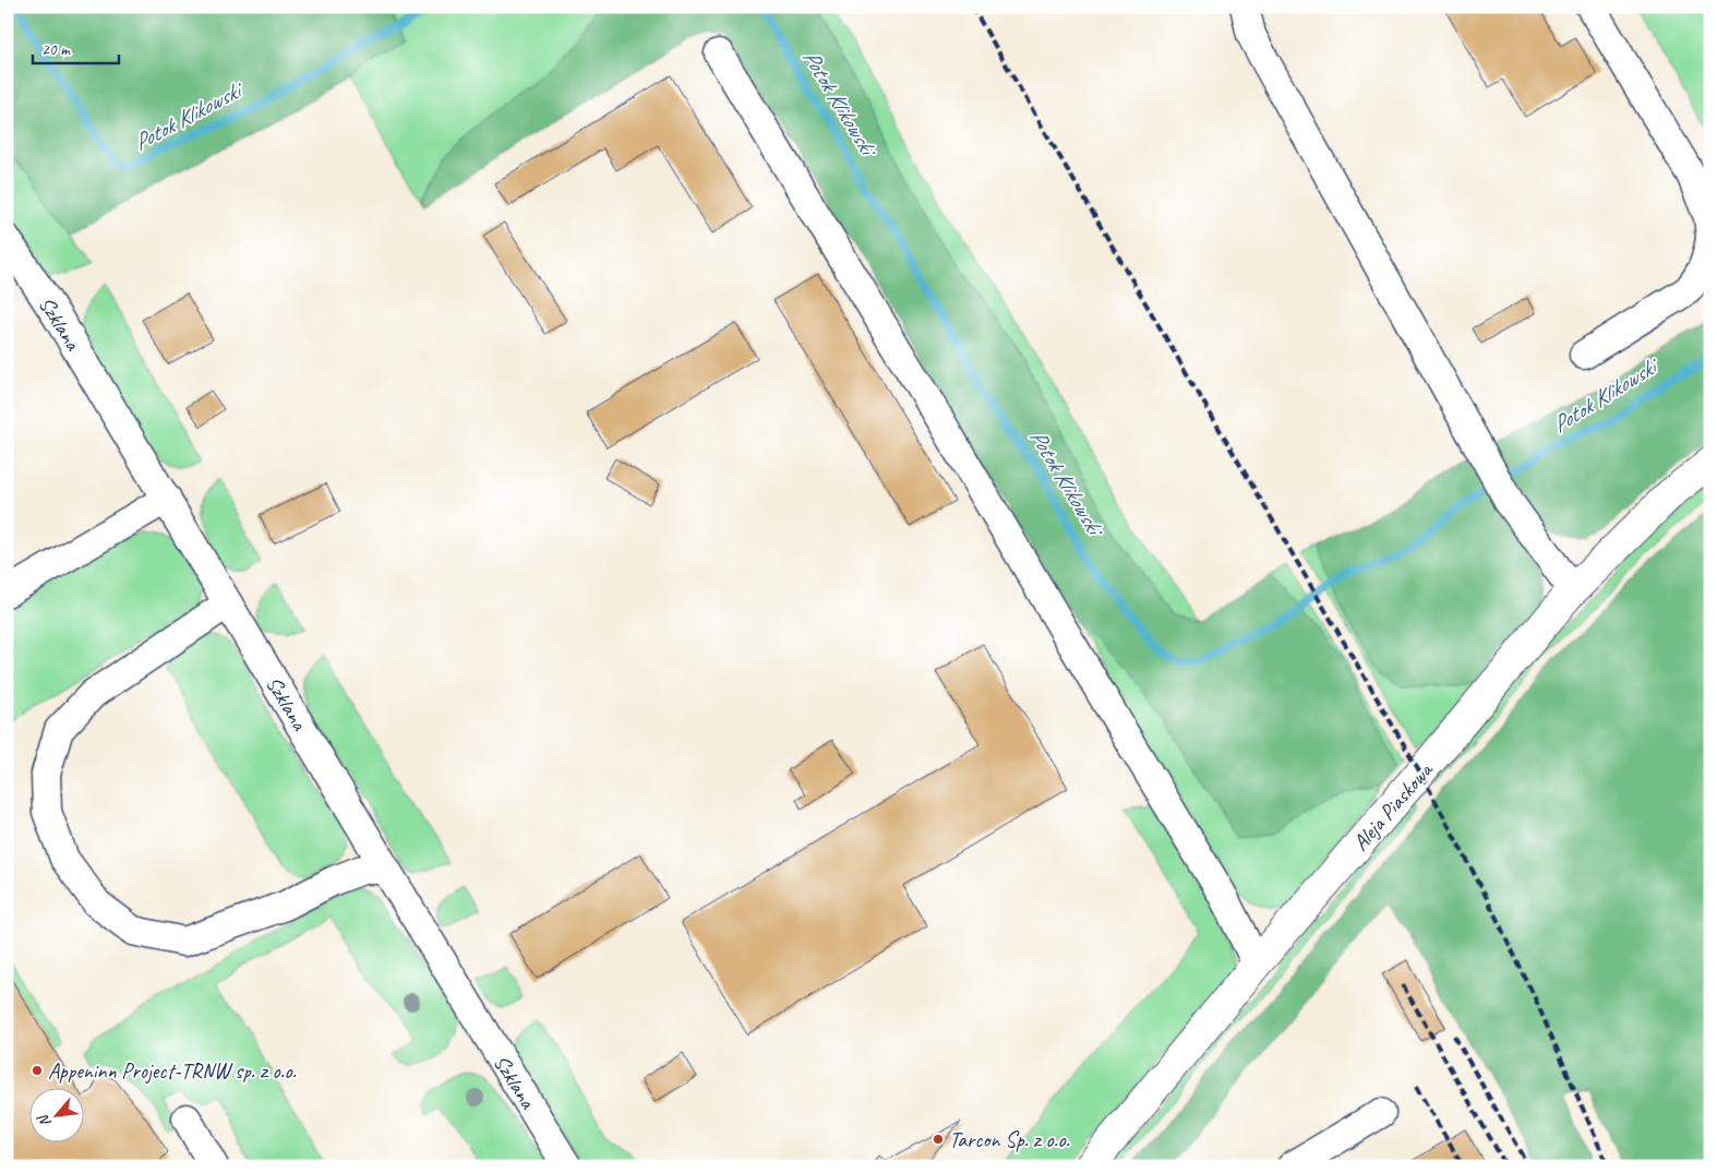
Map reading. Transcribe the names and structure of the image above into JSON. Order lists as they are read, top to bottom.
{
  "streets": {
    "main road": ["Aleja Piaskowa"],
    "street": ["Szklana"]
  },
  "water": ["Potok Klikowski"],
  "places": ["Appeninn Project-TRNW sp. z o.o.", "Tarcon Sp. z o.o."],
  "scale_bar": "20 m",
  "north": "bottom left"
}
